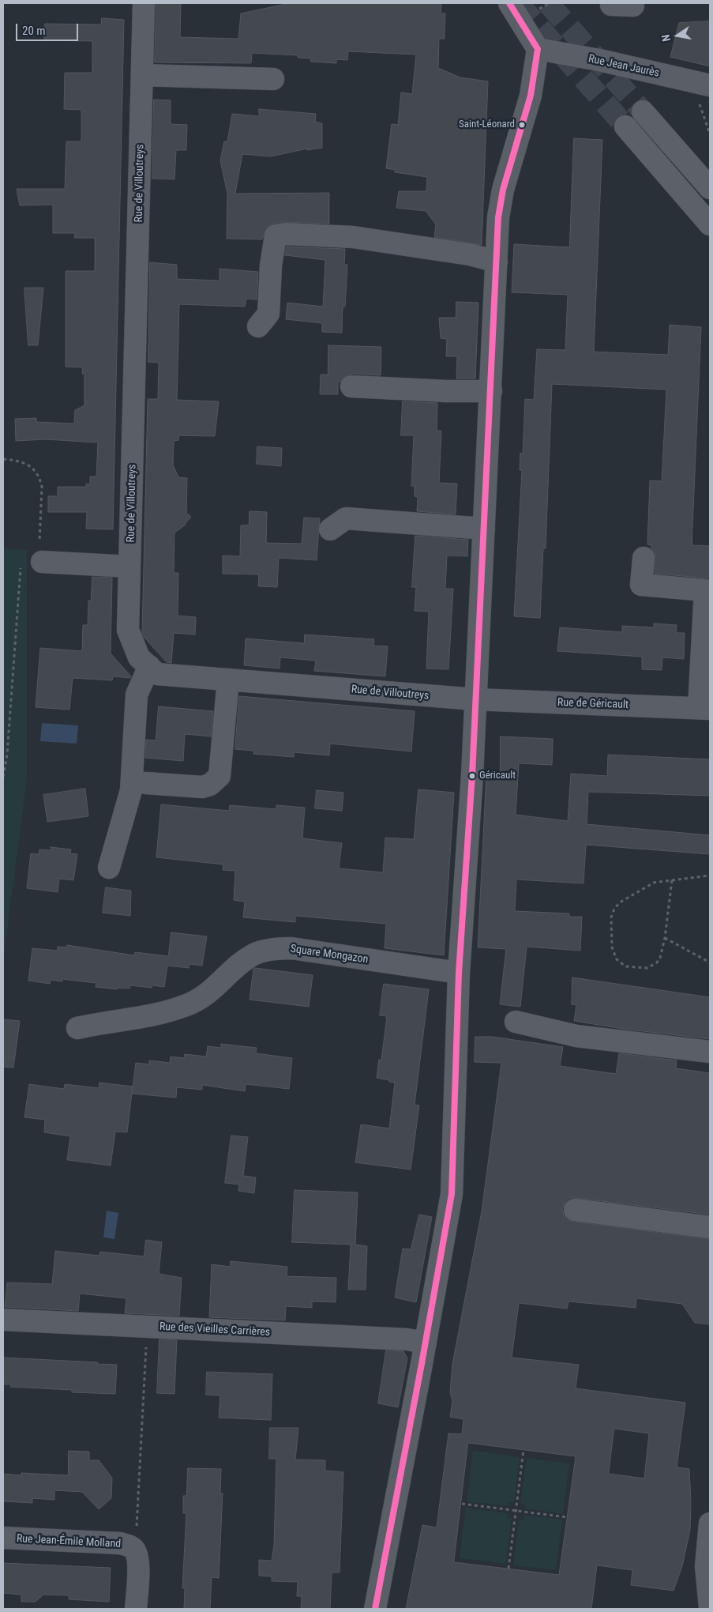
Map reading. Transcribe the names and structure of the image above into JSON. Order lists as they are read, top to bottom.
{
  "streets": {
    "street": [
      "Rue Jean Jaurès",
      "Rue de Villoutreys",
      "Rue de Géricault",
      "Square Mongazon",
      "Rue des Vieilles Carrières",
      "Rue Jean-Émile Molland"
    ]
  },
  "crossings": [
    ["Rue de Villoutreys", "Rue de Géricault"]
  ],
  "places": ["Saint-Léonard", "Géricault"],
  "scale_bar": "20 m",
  "north": "left"
}
